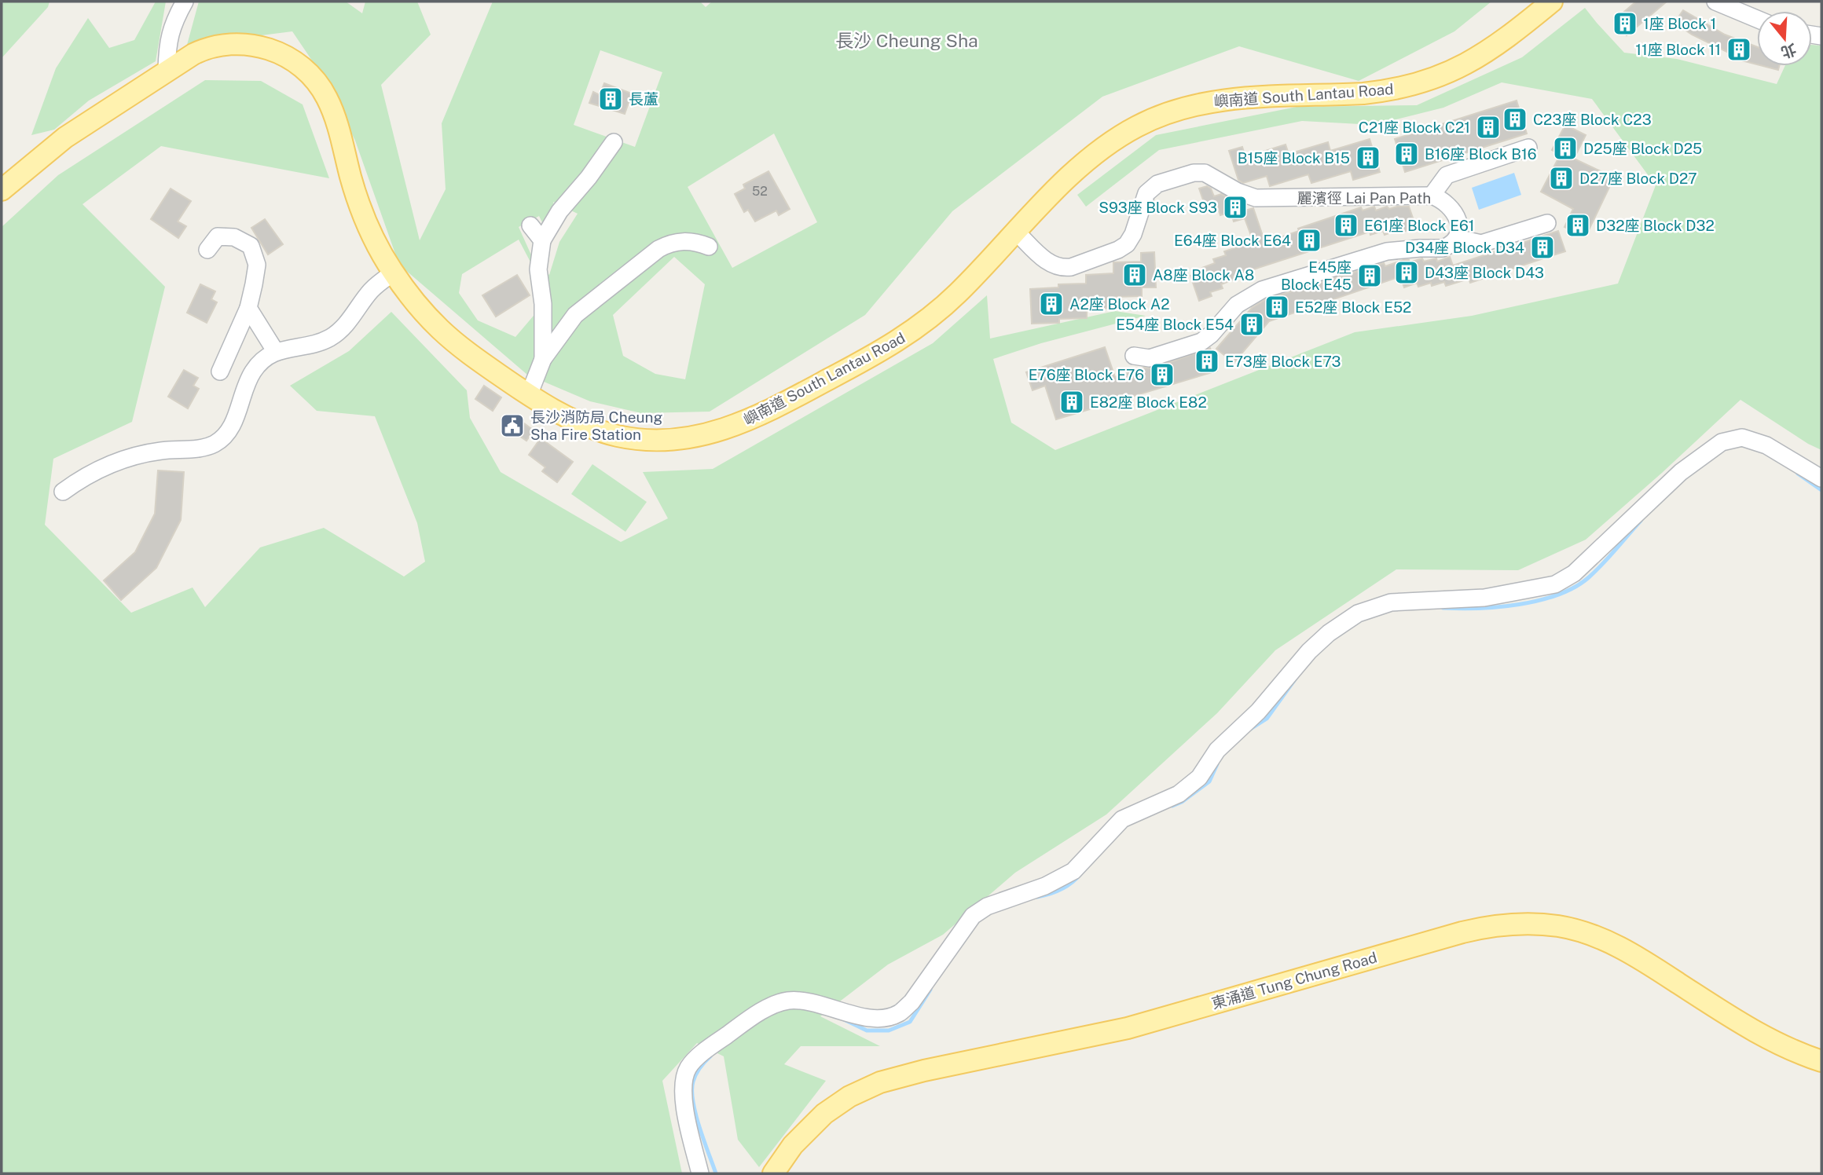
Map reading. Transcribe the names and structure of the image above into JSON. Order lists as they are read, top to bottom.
{
  "streets": {
    "main road": ["嶼南道 South Lantau Road", "東涌道 Tung Chung Road"],
    "street": ["麗濱徑 Lai Pan Path"]
  },
  "crossings": [
    ["嶼南道 South Lantau Road", "麗濱徑 Lai Pan Path"]
  ],
  "districts": ["長沙 Cheung Sha"],
  "places": {
    "building": [
      "1座 Block 1",
      "11座 Block 11",
      "長蘆",
      "C23座 Block C23",
      "C21座 Block C21",
      "D25座 Block D25",
      "B16座 Block B16",
      "B15座 Block B15",
      "D27座 Block D27",
      "S93座 Block S93",
      "E61座 Block E61",
      "D32座 Block D32",
      "E64座 Block E64",
      "D34座 Block D34",
      "D43座 Block D43",
      "A8座 Block A8",
      "E45座 Block E45",
      "A2座 Block A2",
      "E52座 Block E52",
      "E54座 Block E54",
      "E73座 Block E73",
      "E76座 Block E76",
      "E82座 Block E82"
    ],
    "public building": ["長沙消防局 Cheung Sha Fire Station"]
  },
  "house_numbers": ["52"],
  "north": "bottom"
}
